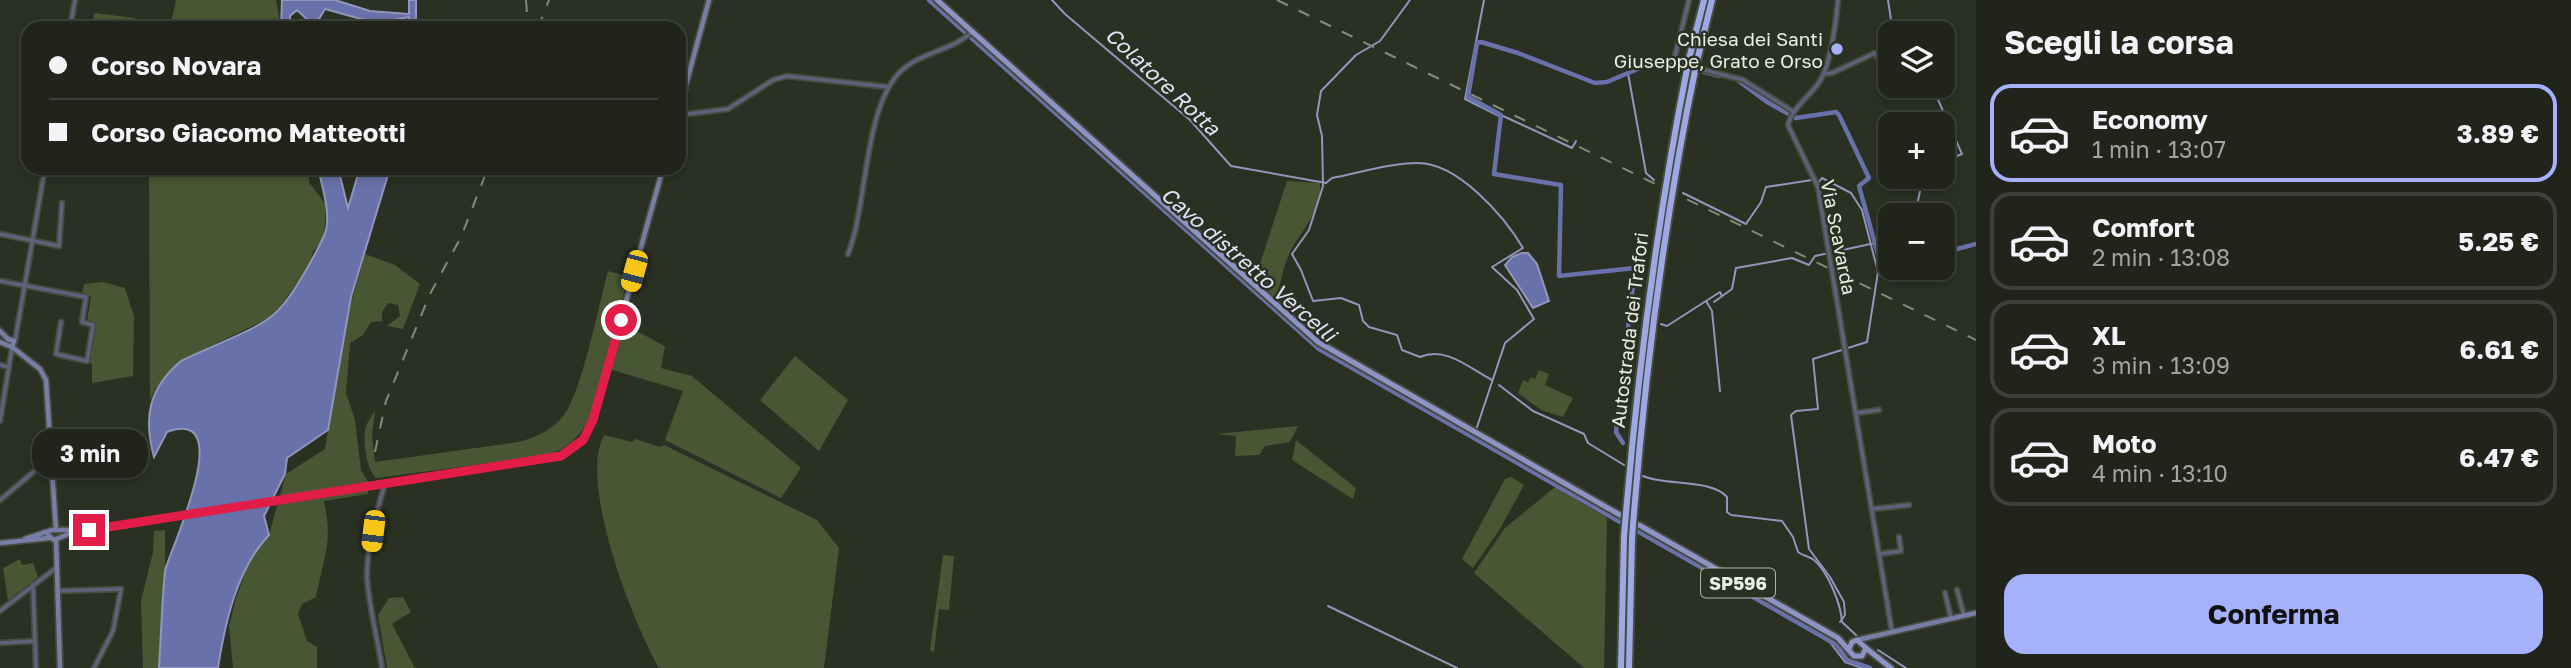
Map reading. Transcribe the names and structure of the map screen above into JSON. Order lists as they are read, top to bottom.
{
  "streets": {
    "highway": ["Autostrada dei Trafori"],
    "main road": ["SP596"],
    "street": ["Via Scavarda"]
  },
  "water": ["Colatore Rotta", "Cavo distretto Vercelli"],
  "places": ["Chiesa dei Santi Giuseppe, Grato e Orso"],
  "page": {
    "heading": "Scegli la corsa",
    "map_buttons": ["+", "−"],
    "banner": ["Corso Novara", "Corso Giacomo Matteotti"],
    "list": [
      {
        "name": "Economy",
        "note": "1 min · 13:07",
        "value": "3.89 €"
      },
      {
        "name": "Comfort",
        "note": "2 min · 13:08",
        "value": "5.25 €"
      },
      {
        "name": "XL",
        "note": "3 min · 13:09",
        "value": "6.61 €"
      },
      {
        "name": "Moto",
        "note": "4 min · 13:10",
        "value": "6.47 €"
      }
    ],
    "bubble": "3 min",
    "buttons": "Conferma"
  }
}
